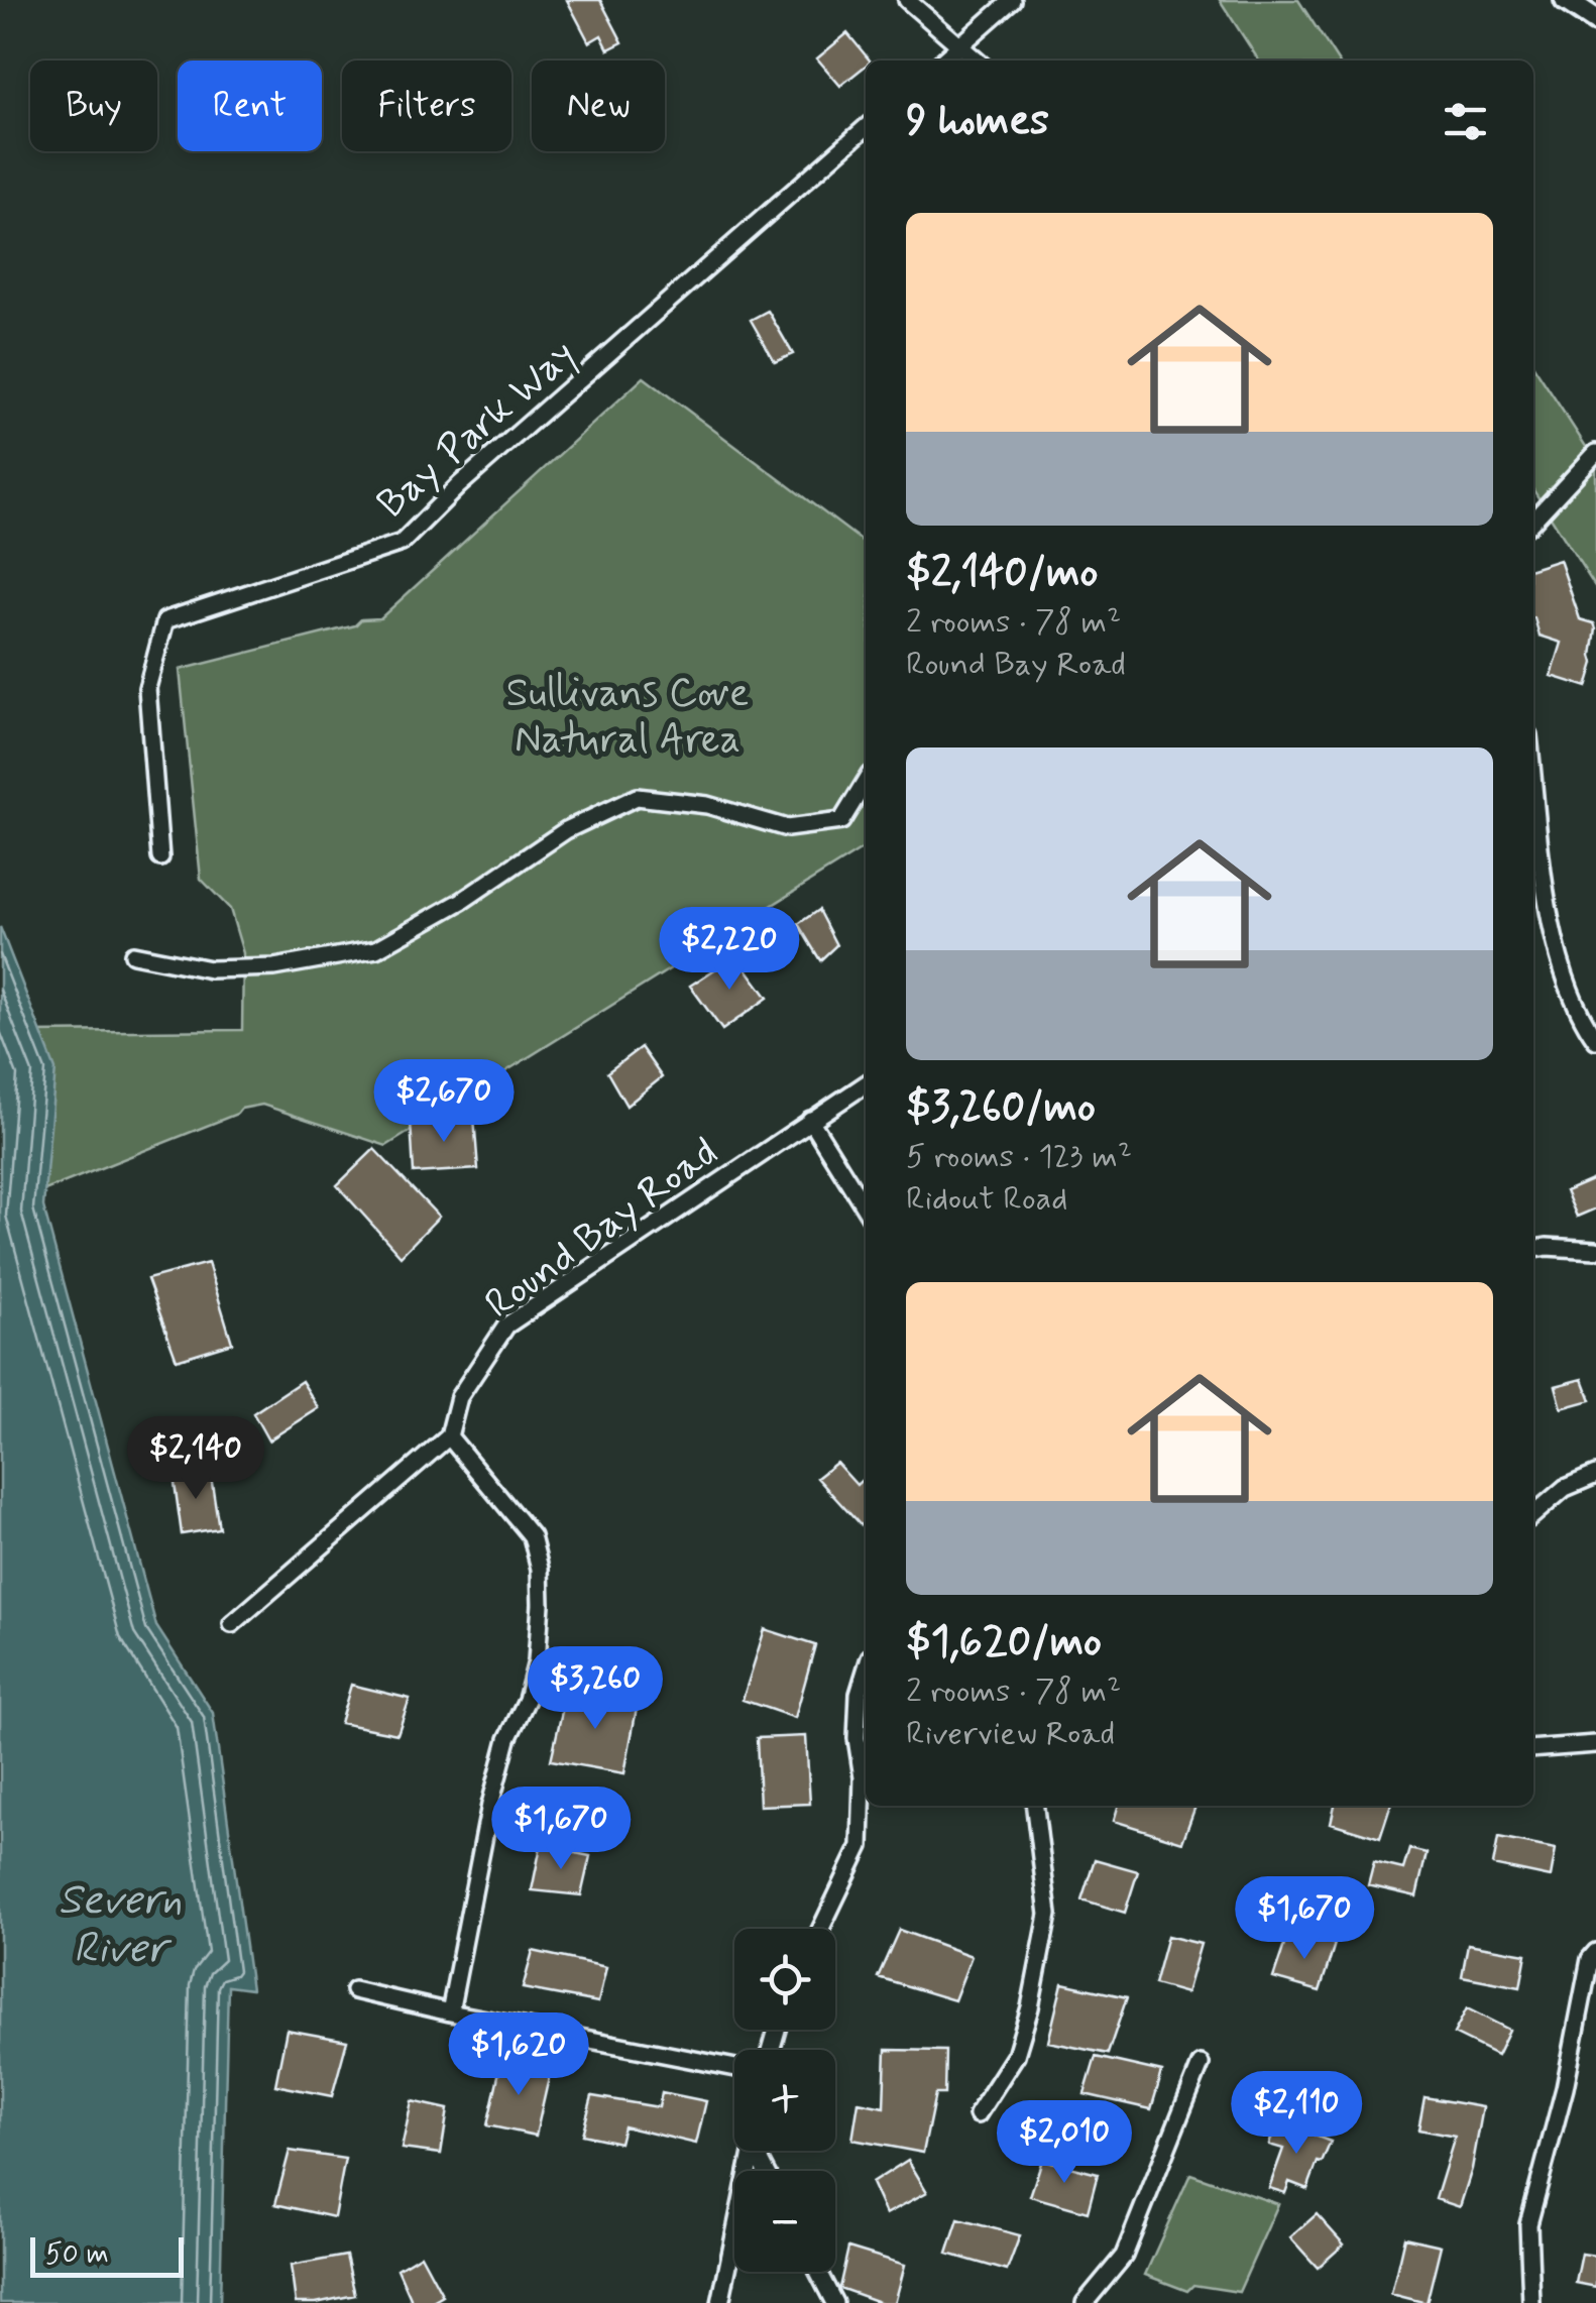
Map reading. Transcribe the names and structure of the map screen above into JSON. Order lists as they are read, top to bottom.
{
  "streets": {
    "street": ["Bay Park Way", "Round Bay Road"]
  },
  "water": ["Severn River"],
  "parks": ["Sullivans Cove Natural Area"],
  "scale_bar": "50 m",
  "page": {
    "chip": [
      "Buy",
      "Rent",
      "Filters",
      "New"
    ],
    "heading": "9 homes",
    "list": [
      {
        "name": "$2,140/mo",
        "note": "2 rooms · 78 m² · Round Bay Road"
      },
      {
        "name": "$3,260/mo",
        "note": "5 rooms · 123 m² · Ridout Road"
      },
      {
        "name": "$1,620/mo",
        "note": "2 rooms · 78 m² · Riverview Road"
      }
    ],
    "price": [
      "$2,220",
      "$2,670",
      "$2,140",
      "$3,260",
      "$1,670",
      "$1,670",
      "$1,620",
      "$2,110",
      "$2,010"
    ],
    "map_buttons": ["+", "−"],
    "scale": "50 m"
  }
}
